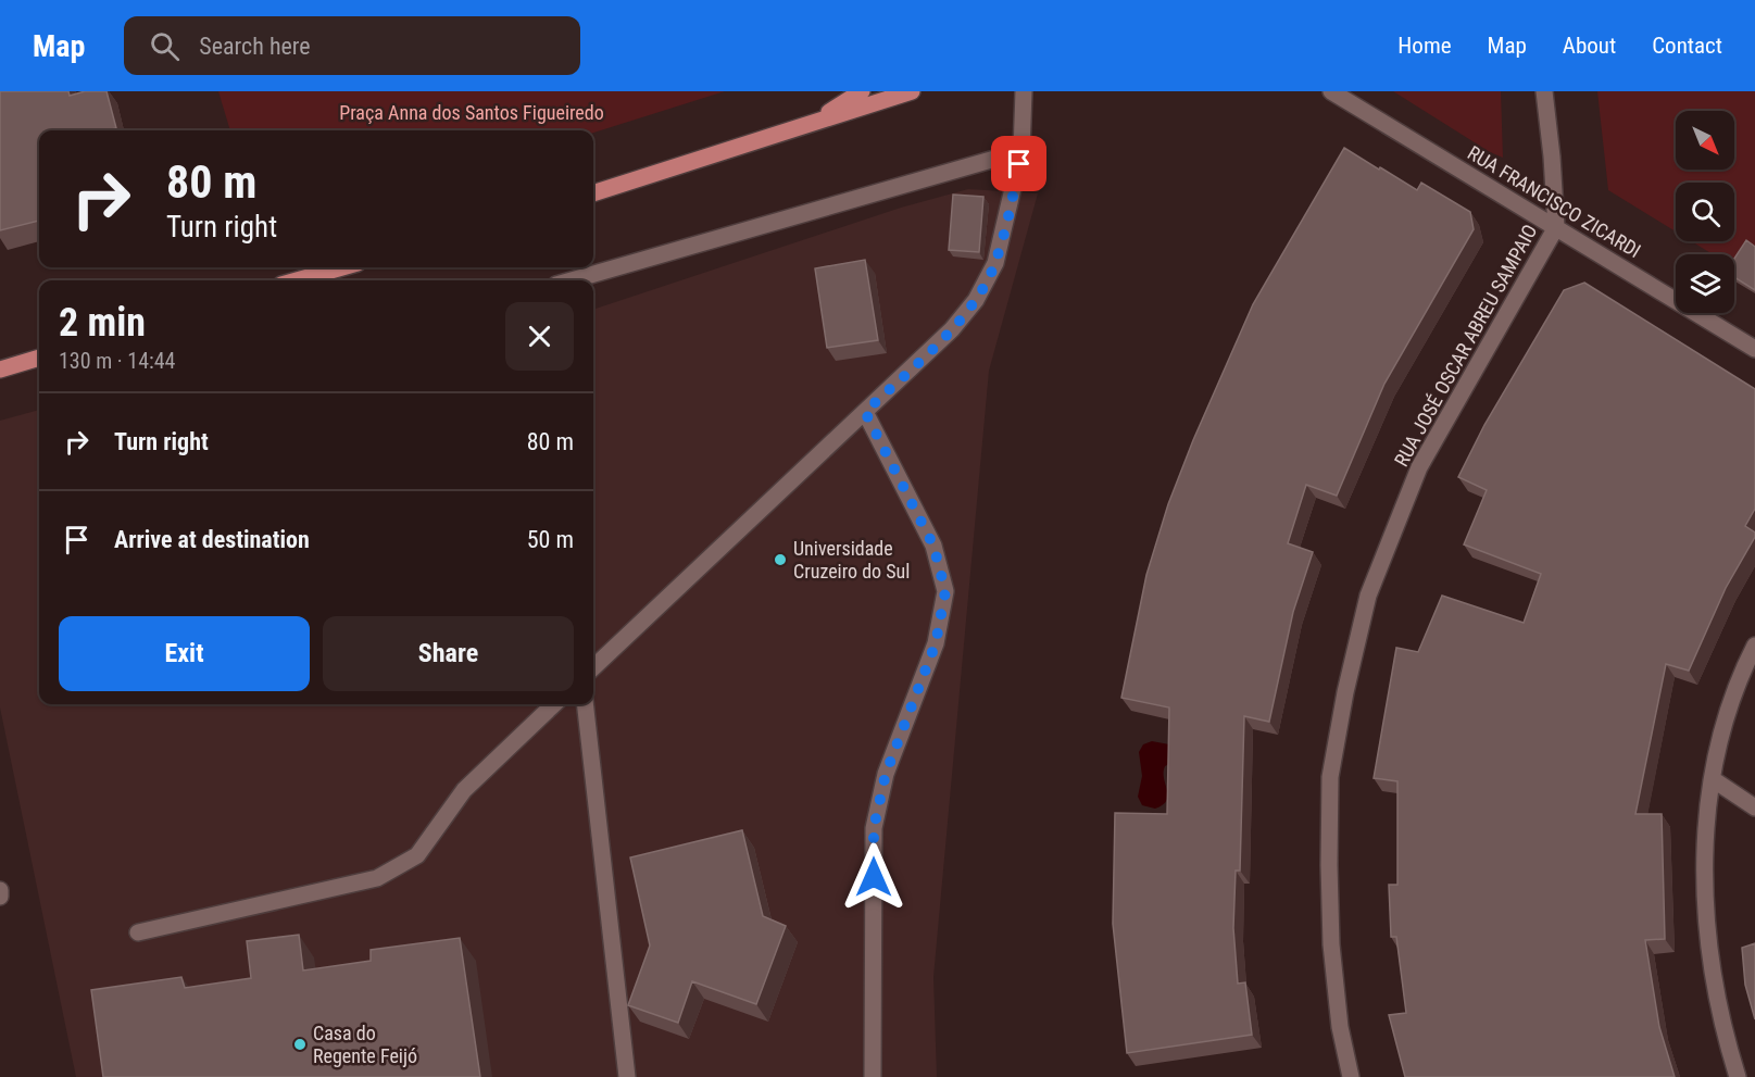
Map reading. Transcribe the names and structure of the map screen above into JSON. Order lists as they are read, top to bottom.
{
  "streets": {
    "street": ["RUA FRANCISCO ZICARDI", "RUA JOSÉ OSCAR ABREU SAMPAIO"]
  },
  "crossings": [
    ["RUA FRANCISCO ZICARDI", "RUA JOSÉ OSCAR ABREU SAMPAIO"]
  ],
  "parks": ["Praça Anna dos Santos Figueiredo"],
  "places": ["Universidade Cruzeiro do Sul", "Casa do Regente Feijó"],
  "north": "bottom right",
  "page": {
    "header": "Map",
    "search": "Search here",
    "nav": [
      "Home",
      "Map",
      "About",
      "Contact"
    ],
    "turn": ["80 m", "Turn right"],
    "heading": ["2 min", "130 m · 14:44"],
    "list": [
      {
        "name": "Turn right",
        "value": "80 m"
      },
      {
        "name": "Arrive at destination",
        "value": "50 m"
      }
    ],
    "buttons": ["Exit", "Share"]
  }
}
